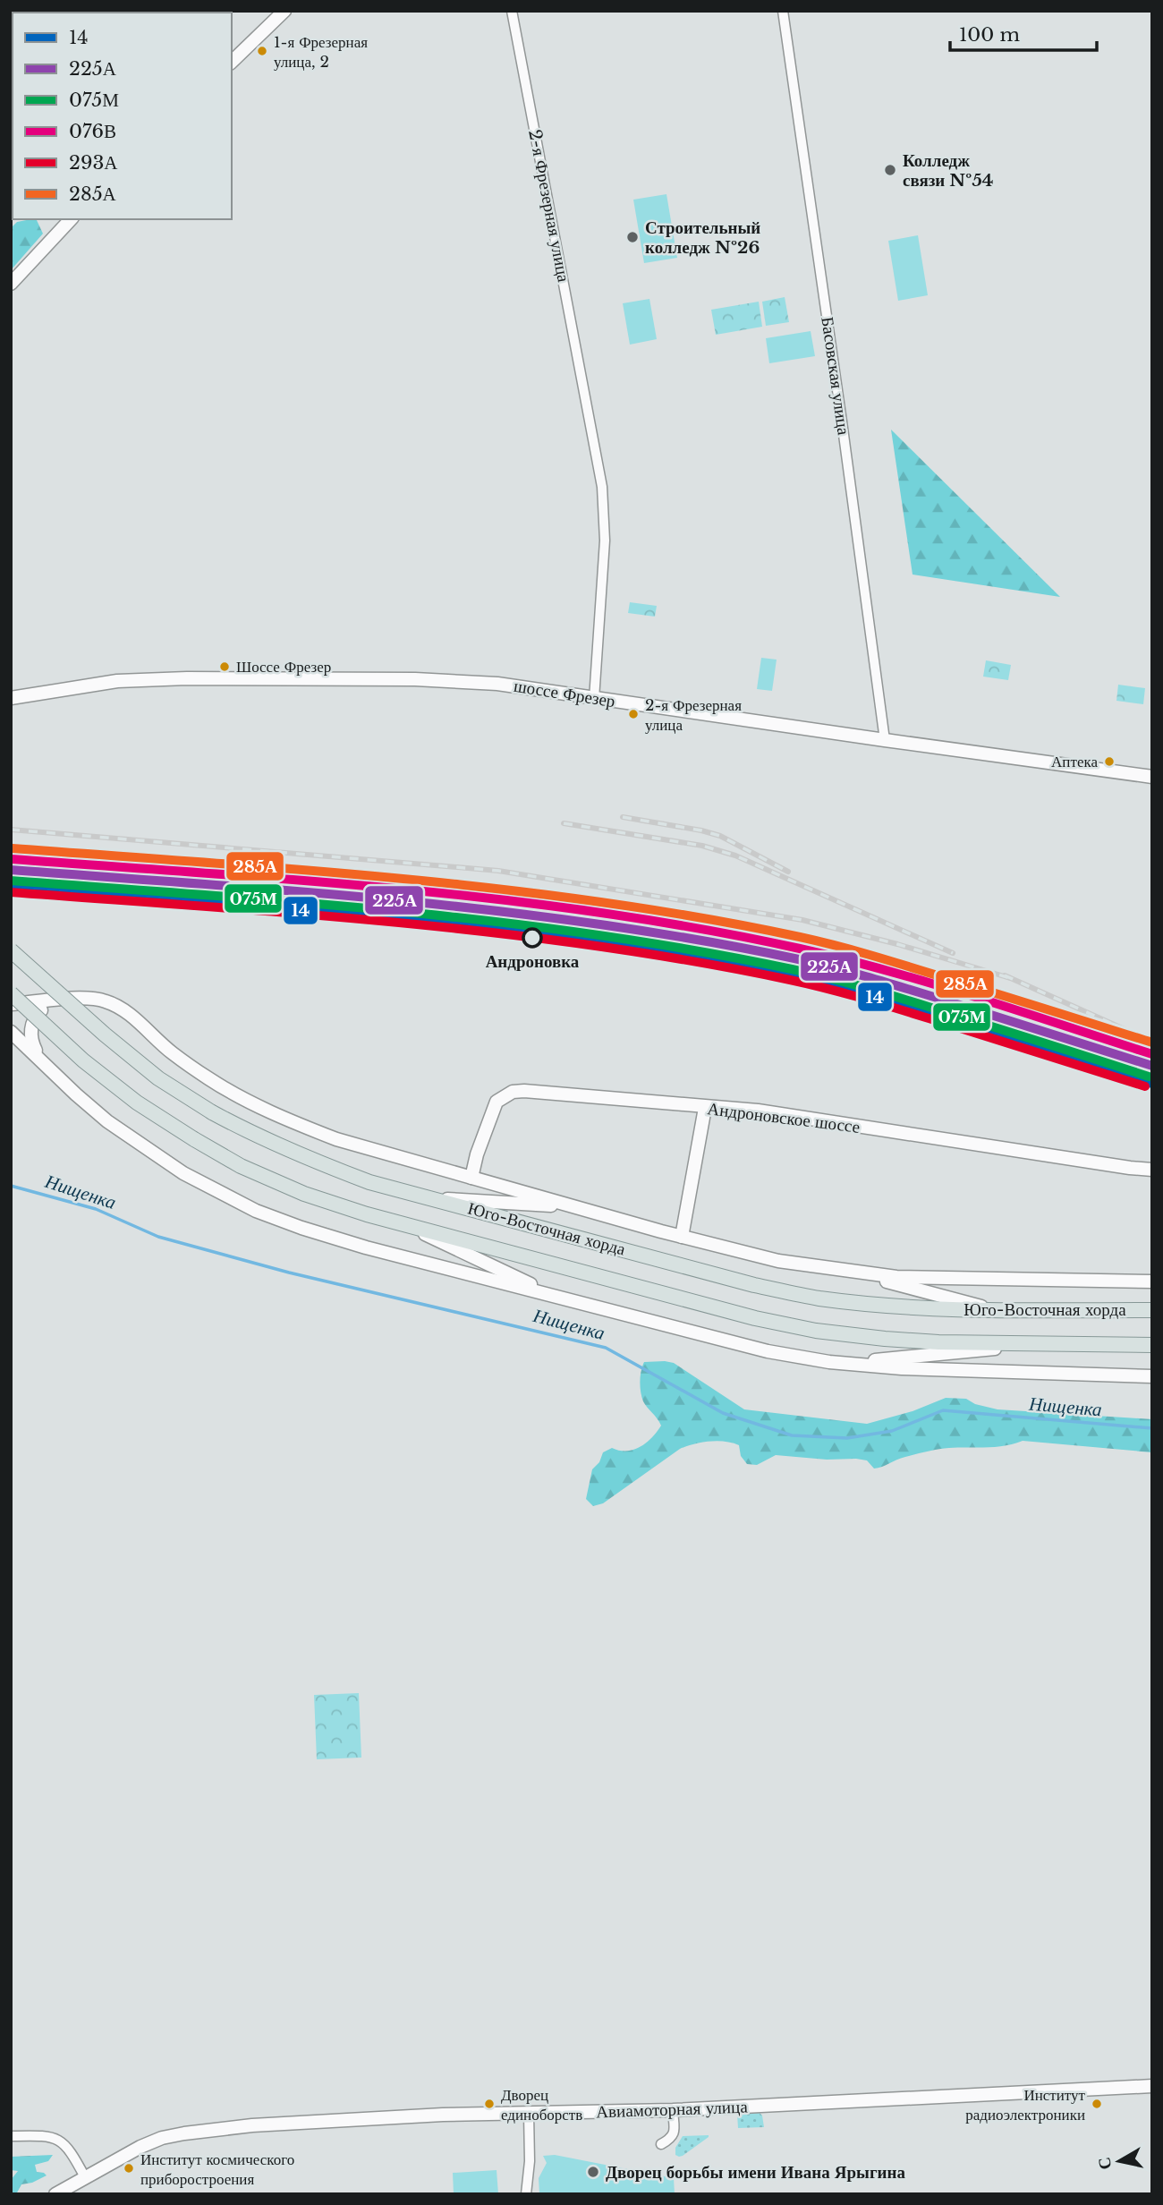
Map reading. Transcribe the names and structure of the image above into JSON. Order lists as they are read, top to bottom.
{
  "streets": {
    "main road": ["Юго-Восточная хорда"],
    "street": [
      "2-я Фрезерная улица",
      "Басовская улица",
      "шоссе Фрезер",
      "Андроновское шоссе",
      "Авиамоторная улица"
    ]
  },
  "crossings": [
    ["2-я Фрезерная улица", "шоссе Фрезер"],
    ["Басовская улица", "шоссе Фрезер"]
  ],
  "water": ["Нищенка"],
  "places": [
    "1-я Фрезерная улица, 2",
    "Колледж связи №54",
    "Строительный колледж №26",
    "Шоссе Фрезер",
    "2-я Фрезерная улица",
    "Аптека",
    "Андроновка",
    "Дворец единоборств",
    "Институт радиоэлектроники",
    "Институт космического приборостроения",
    "Дворец борьбы имени Ивана Ярыгина"
  ],
  "lines": [
    "transit line 285А",
    "transit line 076В",
    "transit line 225А",
    "transit line 075М",
    "transit line 14",
    "transit line 293А"
  ],
  "legend": [
    "14",
    "225А",
    "075М",
    "076В",
    "293А",
    "285А"
  ],
  "scale_bar": "100 m",
  "north": "left"
}
